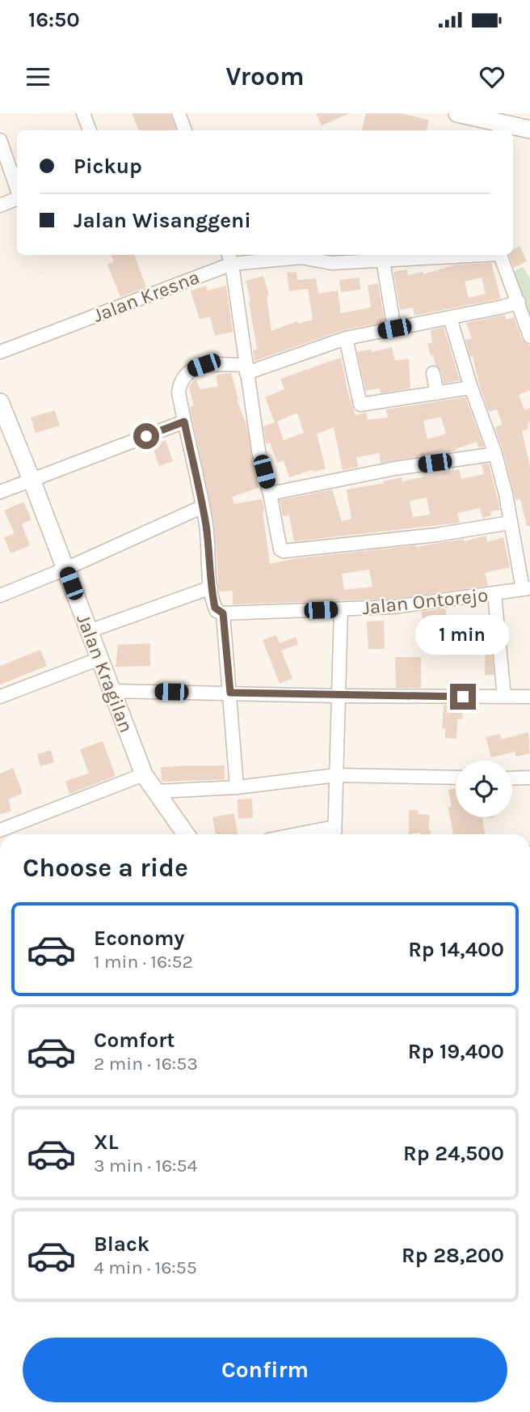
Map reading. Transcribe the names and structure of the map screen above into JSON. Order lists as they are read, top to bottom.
{
  "streets": {
    "street": ["Jalan Kresna", "Jalan Ontorejo", "Jalan Kragilan"]
  },
  "page": {
    "status": "16:50",
    "header": "Vroom",
    "banner": ["Pickup", "Jalan Wisanggeni"],
    "bubble": "1 min",
    "heading": "Choose a ride",
    "list": [
      {
        "name": "Economy",
        "note": "1 min · 16:52",
        "value": "Rp 14,400"
      },
      {
        "name": "Comfort",
        "note": "2 min · 16:53",
        "value": "Rp 19,400"
      },
      {
        "name": "XL",
        "note": "3 min · 16:54",
        "value": "Rp 24,500"
      },
      {
        "name": "Black",
        "note": "4 min · 16:55",
        "value": "Rp 28,200"
      }
    ],
    "buttons": "Confirm"
  }
}
